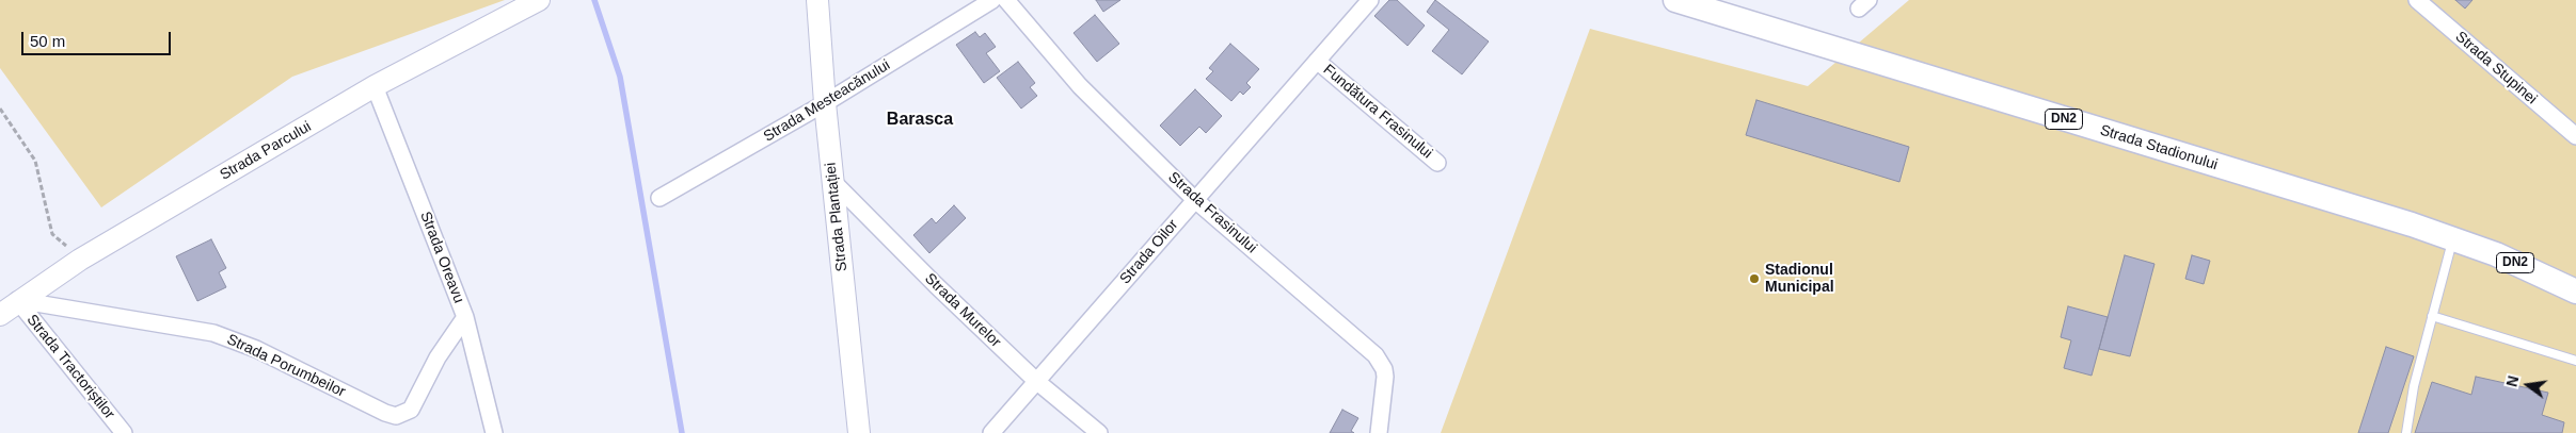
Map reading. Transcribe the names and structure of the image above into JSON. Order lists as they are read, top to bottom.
{
  "streets": {
    "main road": [
      "DN2",
      "Strada Stadionului",
      "Strada Parcului",
      "Strada Plantației"
    ],
    "street": [
      "Strada Stupinei",
      "Strada Mesteacănului",
      "Fundătura Frasinului",
      "Strada Frasinului",
      "Strada Oilor",
      "Strada Oreavu",
      "Strada Murelor",
      "Strada Porumbeilor",
      "Strada Tractoriștilor"
    ]
  },
  "crossings": [
    ["Strada Mesteacănului", "Strada Plantației"],
    ["Fundătura Frasinului", "Strada Oilor"],
    ["Strada Parcului", "Strada Oreavu"],
    ["Strada Parcului", "Strada Porumbeilor"],
    ["Strada Parcului", "Strada Tractoriștilor"],
    ["Strada Frasinului", "Strada Oilor"],
    ["Strada Plantației", "Strada Murelor"],
    ["Strada Oilor", "Strada Murelor"],
    ["Strada Oreavu", "Strada Porumbeilor"],
    ["Strada Porumbeilor", "Strada Tractoriștilor"]
  ],
  "districts": ["Barasca"],
  "places": ["Stadionul Municipal"],
  "scale_bar": "50 m",
  "north": "left"
}
